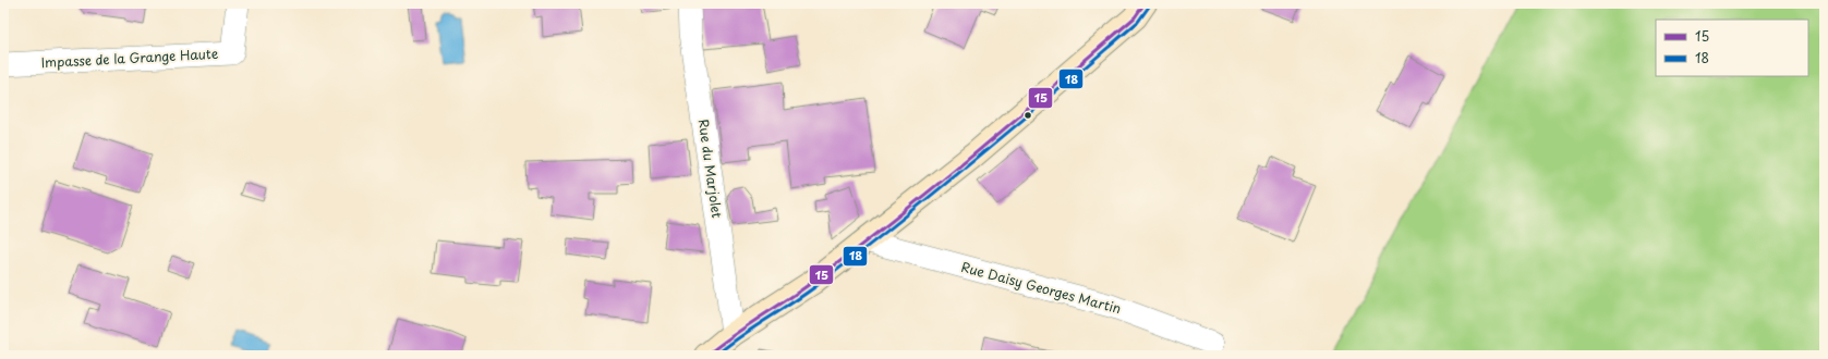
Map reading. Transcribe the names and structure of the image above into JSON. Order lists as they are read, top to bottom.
{
  "streets": {
    "street": ["Impasse de la Grange Haute", "Rue du Marjolet", "Rue Daisy Georges Martin"]
  },
  "lines": ["transit line 15", "transit line 18"],
  "legend": ["15", "18"]
}
